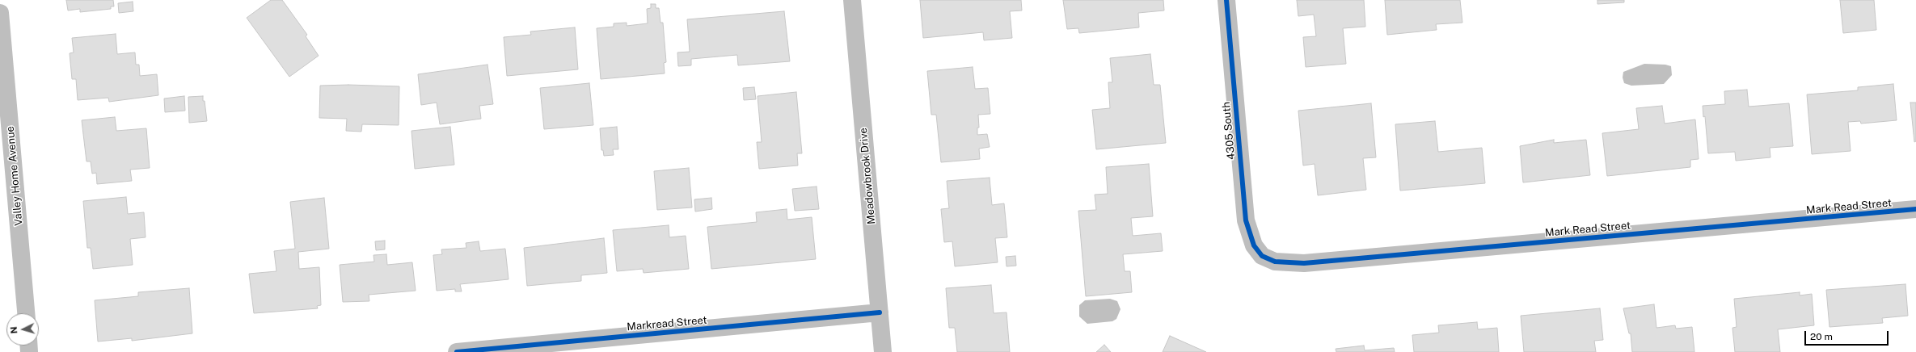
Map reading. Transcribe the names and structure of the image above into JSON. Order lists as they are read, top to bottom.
{
  "streets": {
    "street": [
      "4305 South",
      "Valley Home Avenue",
      "Meadowbrook Drive",
      "Mark Read Street",
      "Markread Street"
    ]
  },
  "crossings": [
    ["4305 South", "Mark Read Street"],
    ["Meadowbrook Drive", "Markread Street"]
  ],
  "scale_bar": "20 m",
  "north": "left"
}
